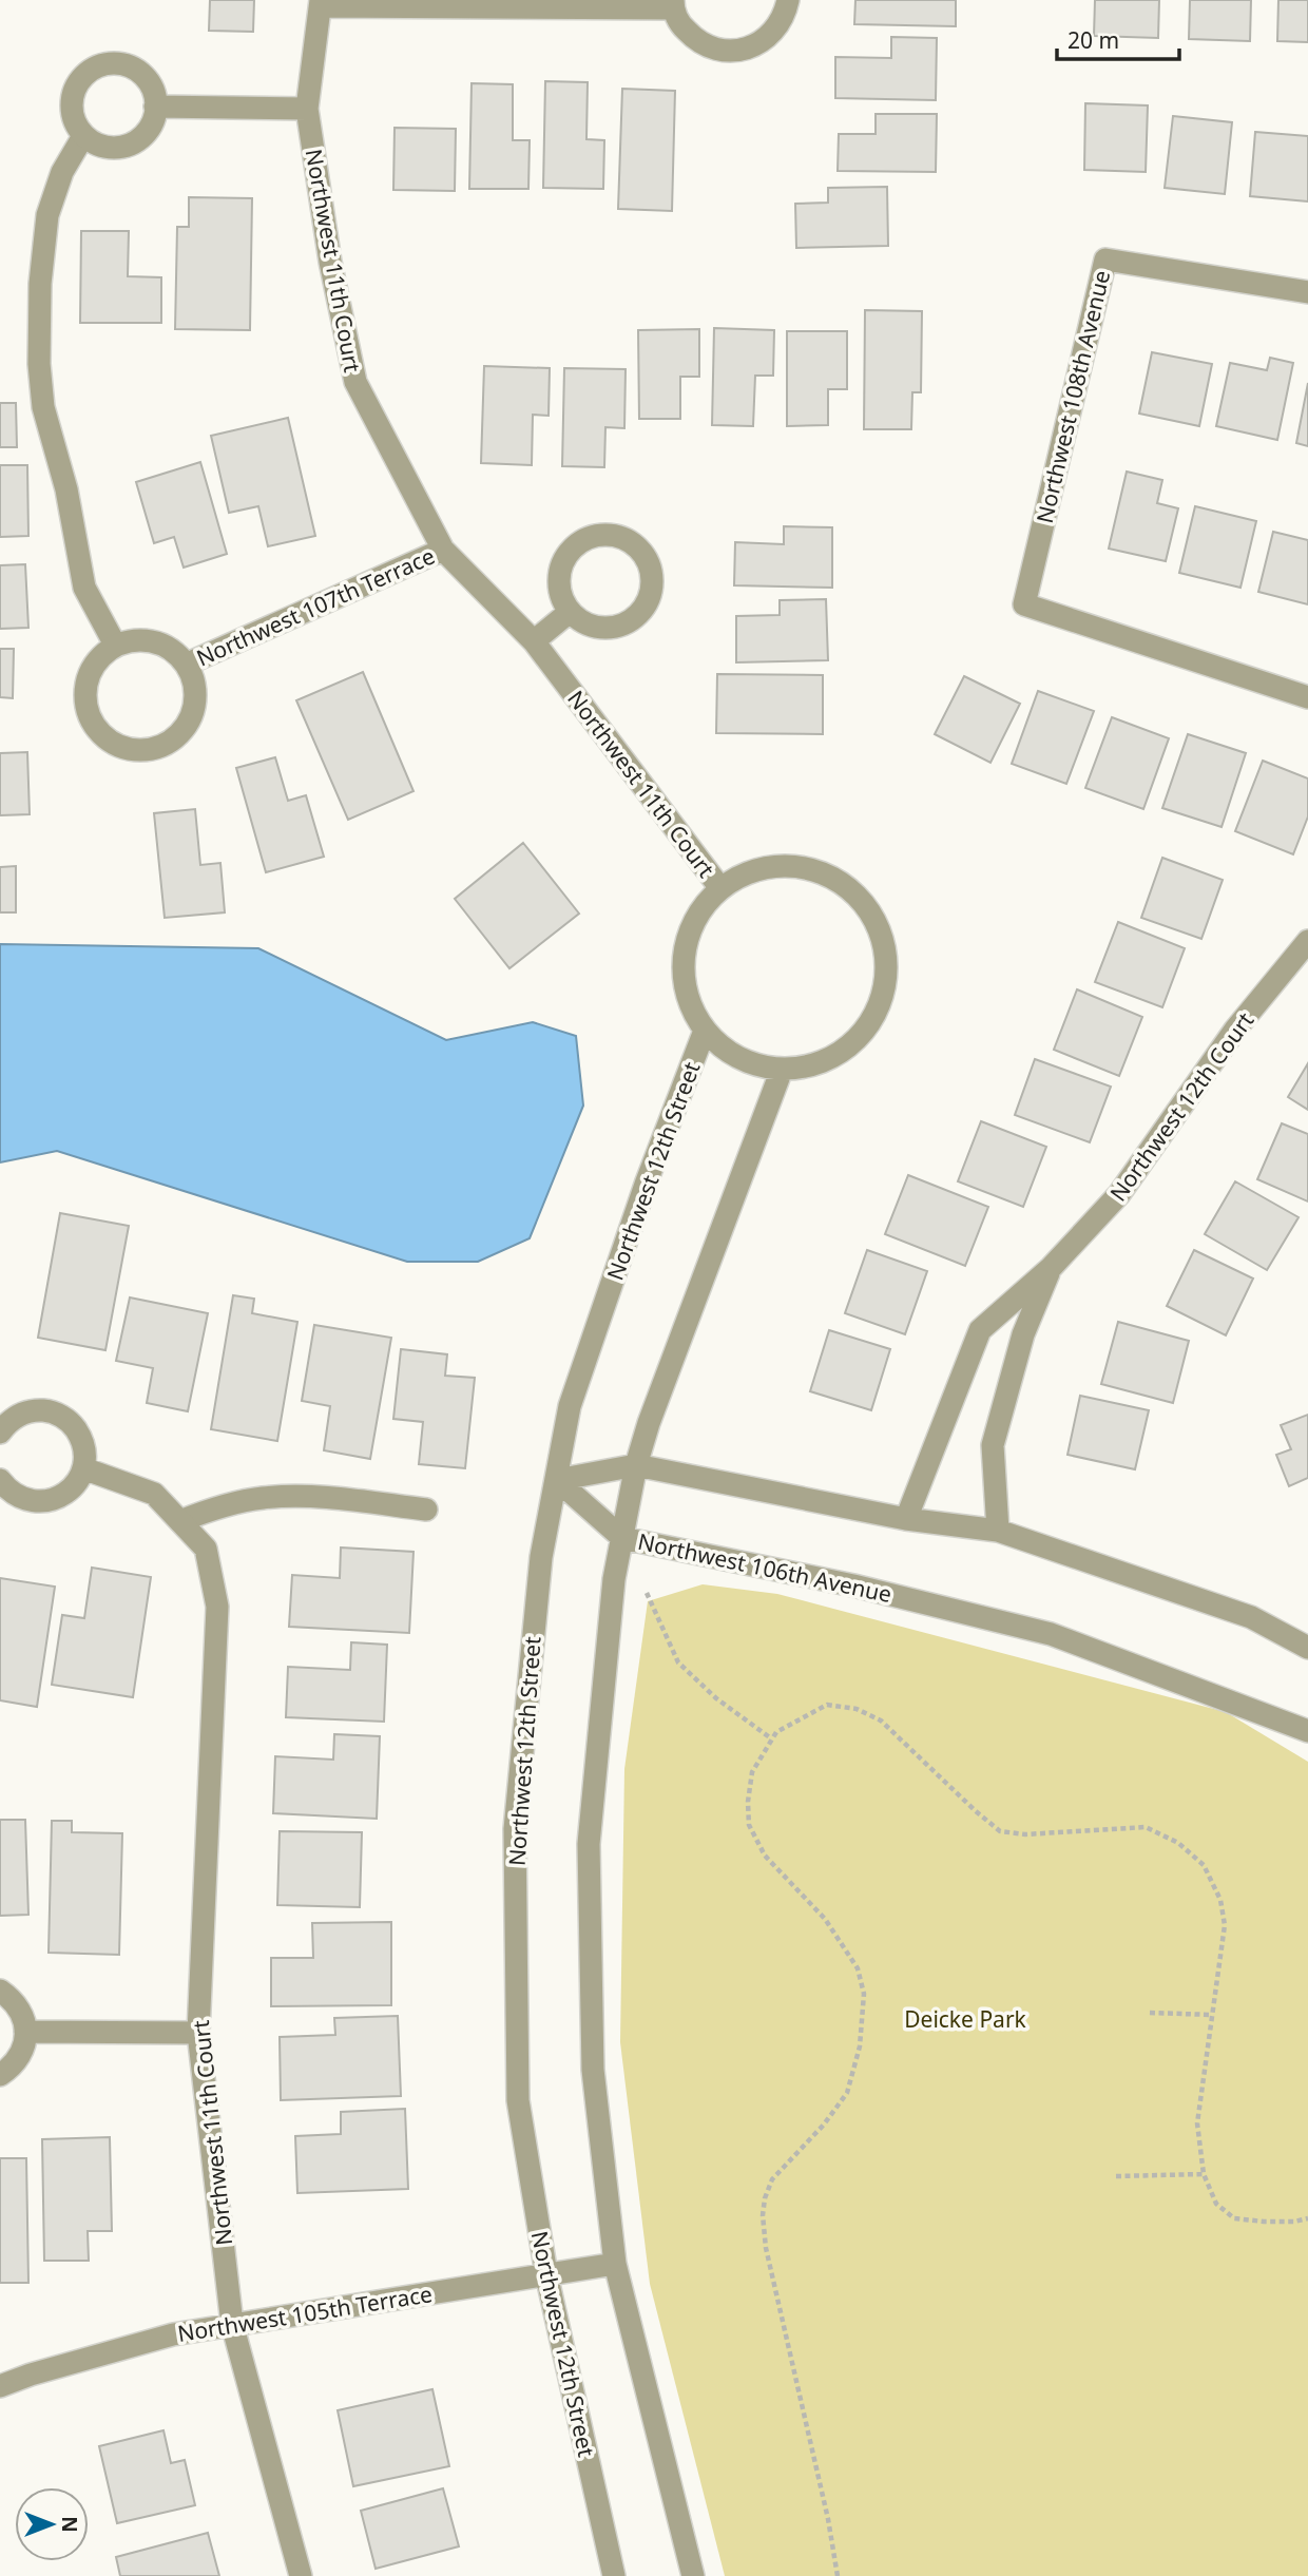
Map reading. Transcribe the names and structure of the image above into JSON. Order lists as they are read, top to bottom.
{
  "streets": {
    "street": [
      "Northwest 11th Court",
      "Northwest 108th Avenue",
      "Northwest 107th Terrace",
      "Northwest 12th Court",
      "Northwest 12th Street",
      "Northwest 106th Avenue",
      "Northwest 105th Terrace"
    ]
  },
  "crossings": [
    ["Northwest 11th Court", "Northwest 107th Terrace"],
    ["Northwest 11th Court", "Northwest 12th Street"],
    ["Northwest 11th Court", "Northwest 105th Terrace"],
    ["Northwest 12th Street", "Northwest 106th Avenue"],
    ["Northwest 12th Street", "Northwest 105th Terrace"]
  ],
  "parks": ["Deicke Park"],
  "scale_bar": "20 m",
  "north": "right"
}
